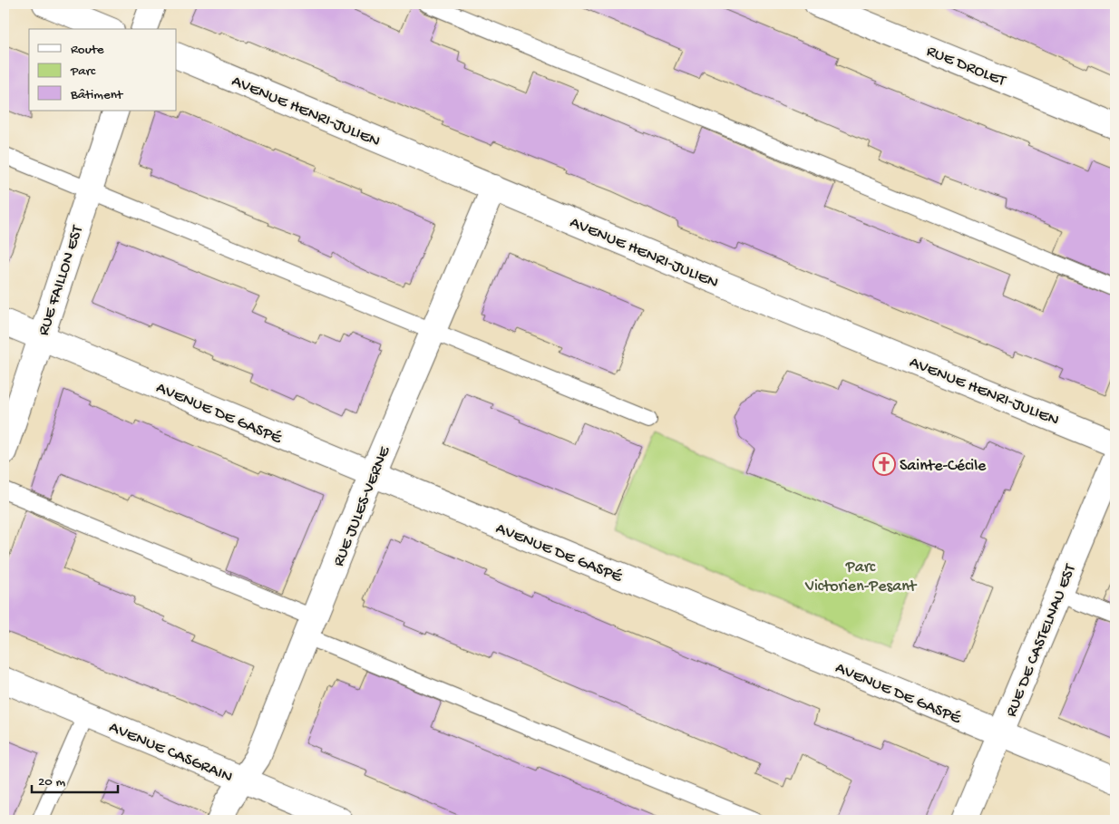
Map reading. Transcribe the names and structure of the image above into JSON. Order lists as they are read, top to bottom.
{
  "streets": {
    "street": [
      "RUE DROLET",
      "AVENUE HENRI-JULIEN",
      "RUE FAILLON EST",
      "AVENUE DE GASPÉ",
      "RUE JULES-VERNE",
      "RUE DE CASTELNAU EST",
      "AVENUE CASGRAIN"
    ]
  },
  "crossings": [
    ["AVENUE HENRI-JULIEN", "RUE JULES-VERNE"],
    ["RUE FAILLON EST", "AVENUE DE GASPÉ"],
    ["AVENUE DE GASPÉ", "RUE JULES-VERNE"],
    ["AVENUE DE GASPÉ", "RUE DE CASTELNAU EST"],
    ["RUE JULES-VERNE", "AVENUE CASGRAIN"]
  ],
  "parks": ["Parc Victorien-Pesant"],
  "places": {
    "church": ["Sainte-Cécile"]
  },
  "legend": ["Route", "Parc", "Bâtiment"],
  "scale_bar": "20 m"
}
